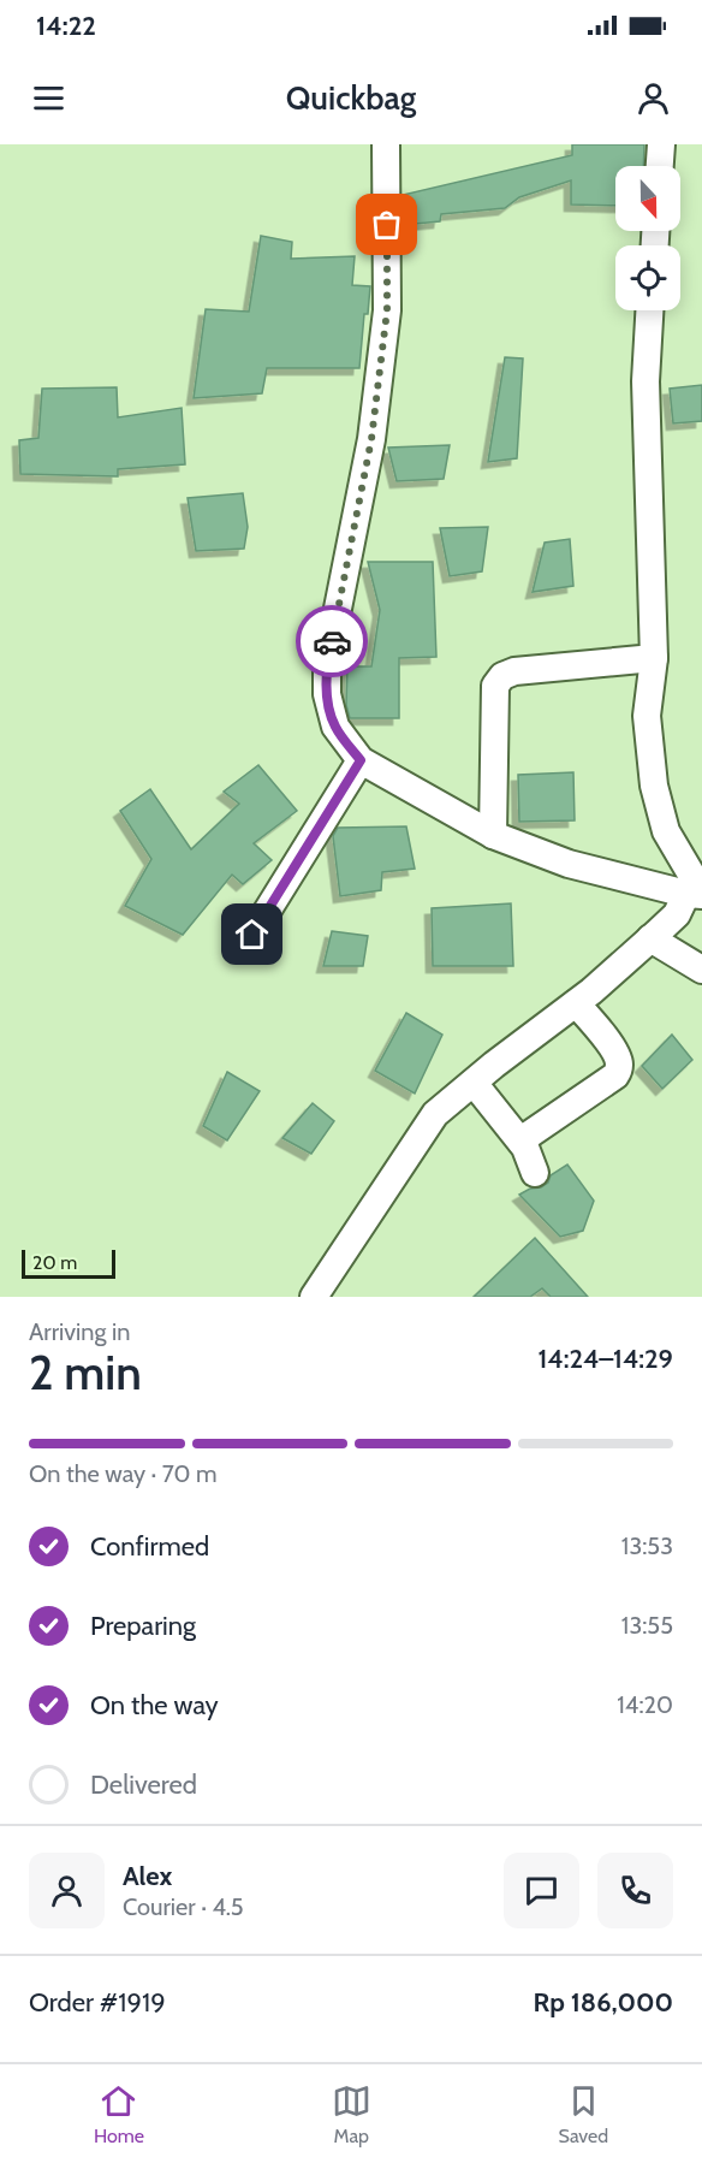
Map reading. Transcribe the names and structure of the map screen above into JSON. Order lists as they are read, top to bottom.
{
  "scale_bar": "20 m",
  "north": "bottom",
  "page": {
    "status": "14:22",
    "header": "Quickbag",
    "scale": "20 m",
    "heading": ["2 min", "Arriving in", "14:24–14:29"],
    "panel": [
      "Alex",
      "Courier · 4.5",
      "Order #1919",
      "Rp 186,000"
    ],
    "bar": "On the way · 70 m",
    "list": [
      ["Confirmed", "13:53"],
      ["Preparing", "13:55"],
      ["On the way", "14:20"],
      "Delivered"
    ],
    "tabs": ["Home", "Map", "Saved"]
  }
}
